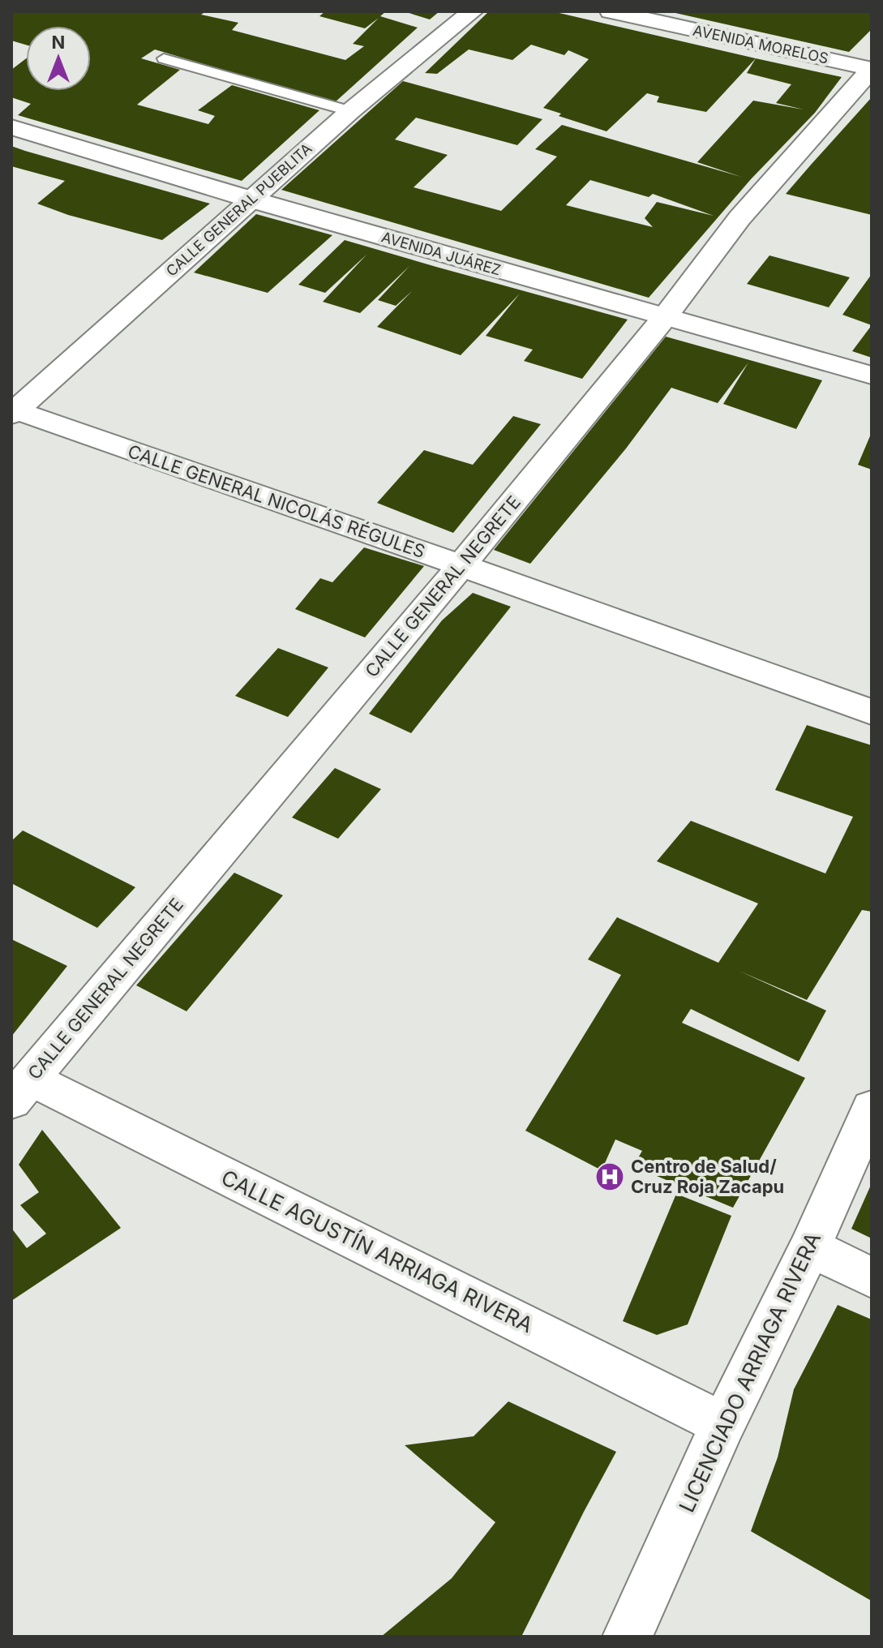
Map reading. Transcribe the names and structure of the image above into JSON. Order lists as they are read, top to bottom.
{
  "streets": {
    "street": [
      "AVENIDA MORELOS",
      "CALLE GENERAL PUEBLITA",
      "AVENIDA JUÁREZ",
      "CALLE GENERAL NICOLÁS RÉGULES",
      "CALLE GENERAL NEGRETE",
      "CALLE AGUSTÍN ARRIAGA RIVERA",
      "LICENCIADO ARRIAGA RIVERA"
    ]
  },
  "crossings": [
    ["AVENIDA MORELOS", "CALLE GENERAL NEGRETE"],
    ["CALLE GENERAL PUEBLITA", "AVENIDA JUÁREZ"],
    ["CALLE GENERAL PUEBLITA", "CALLE GENERAL NICOLÁS RÉGULES"],
    ["AVENIDA JUÁREZ", "CALLE GENERAL NEGRETE"],
    ["CALLE GENERAL NICOLÁS RÉGULES", "CALLE GENERAL NEGRETE"],
    ["CALLE GENERAL NEGRETE", "CALLE AGUSTÍN ARRIAGA RIVERA"],
    ["CALLE AGUSTÍN ARRIAGA RIVERA", "LICENCIADO ARRIAGA RIVERA"]
  ],
  "places": {
    "hospital": ["Centro de Salud/ Cruz Roja Zacapu"]
  },
  "north": "top"
}
